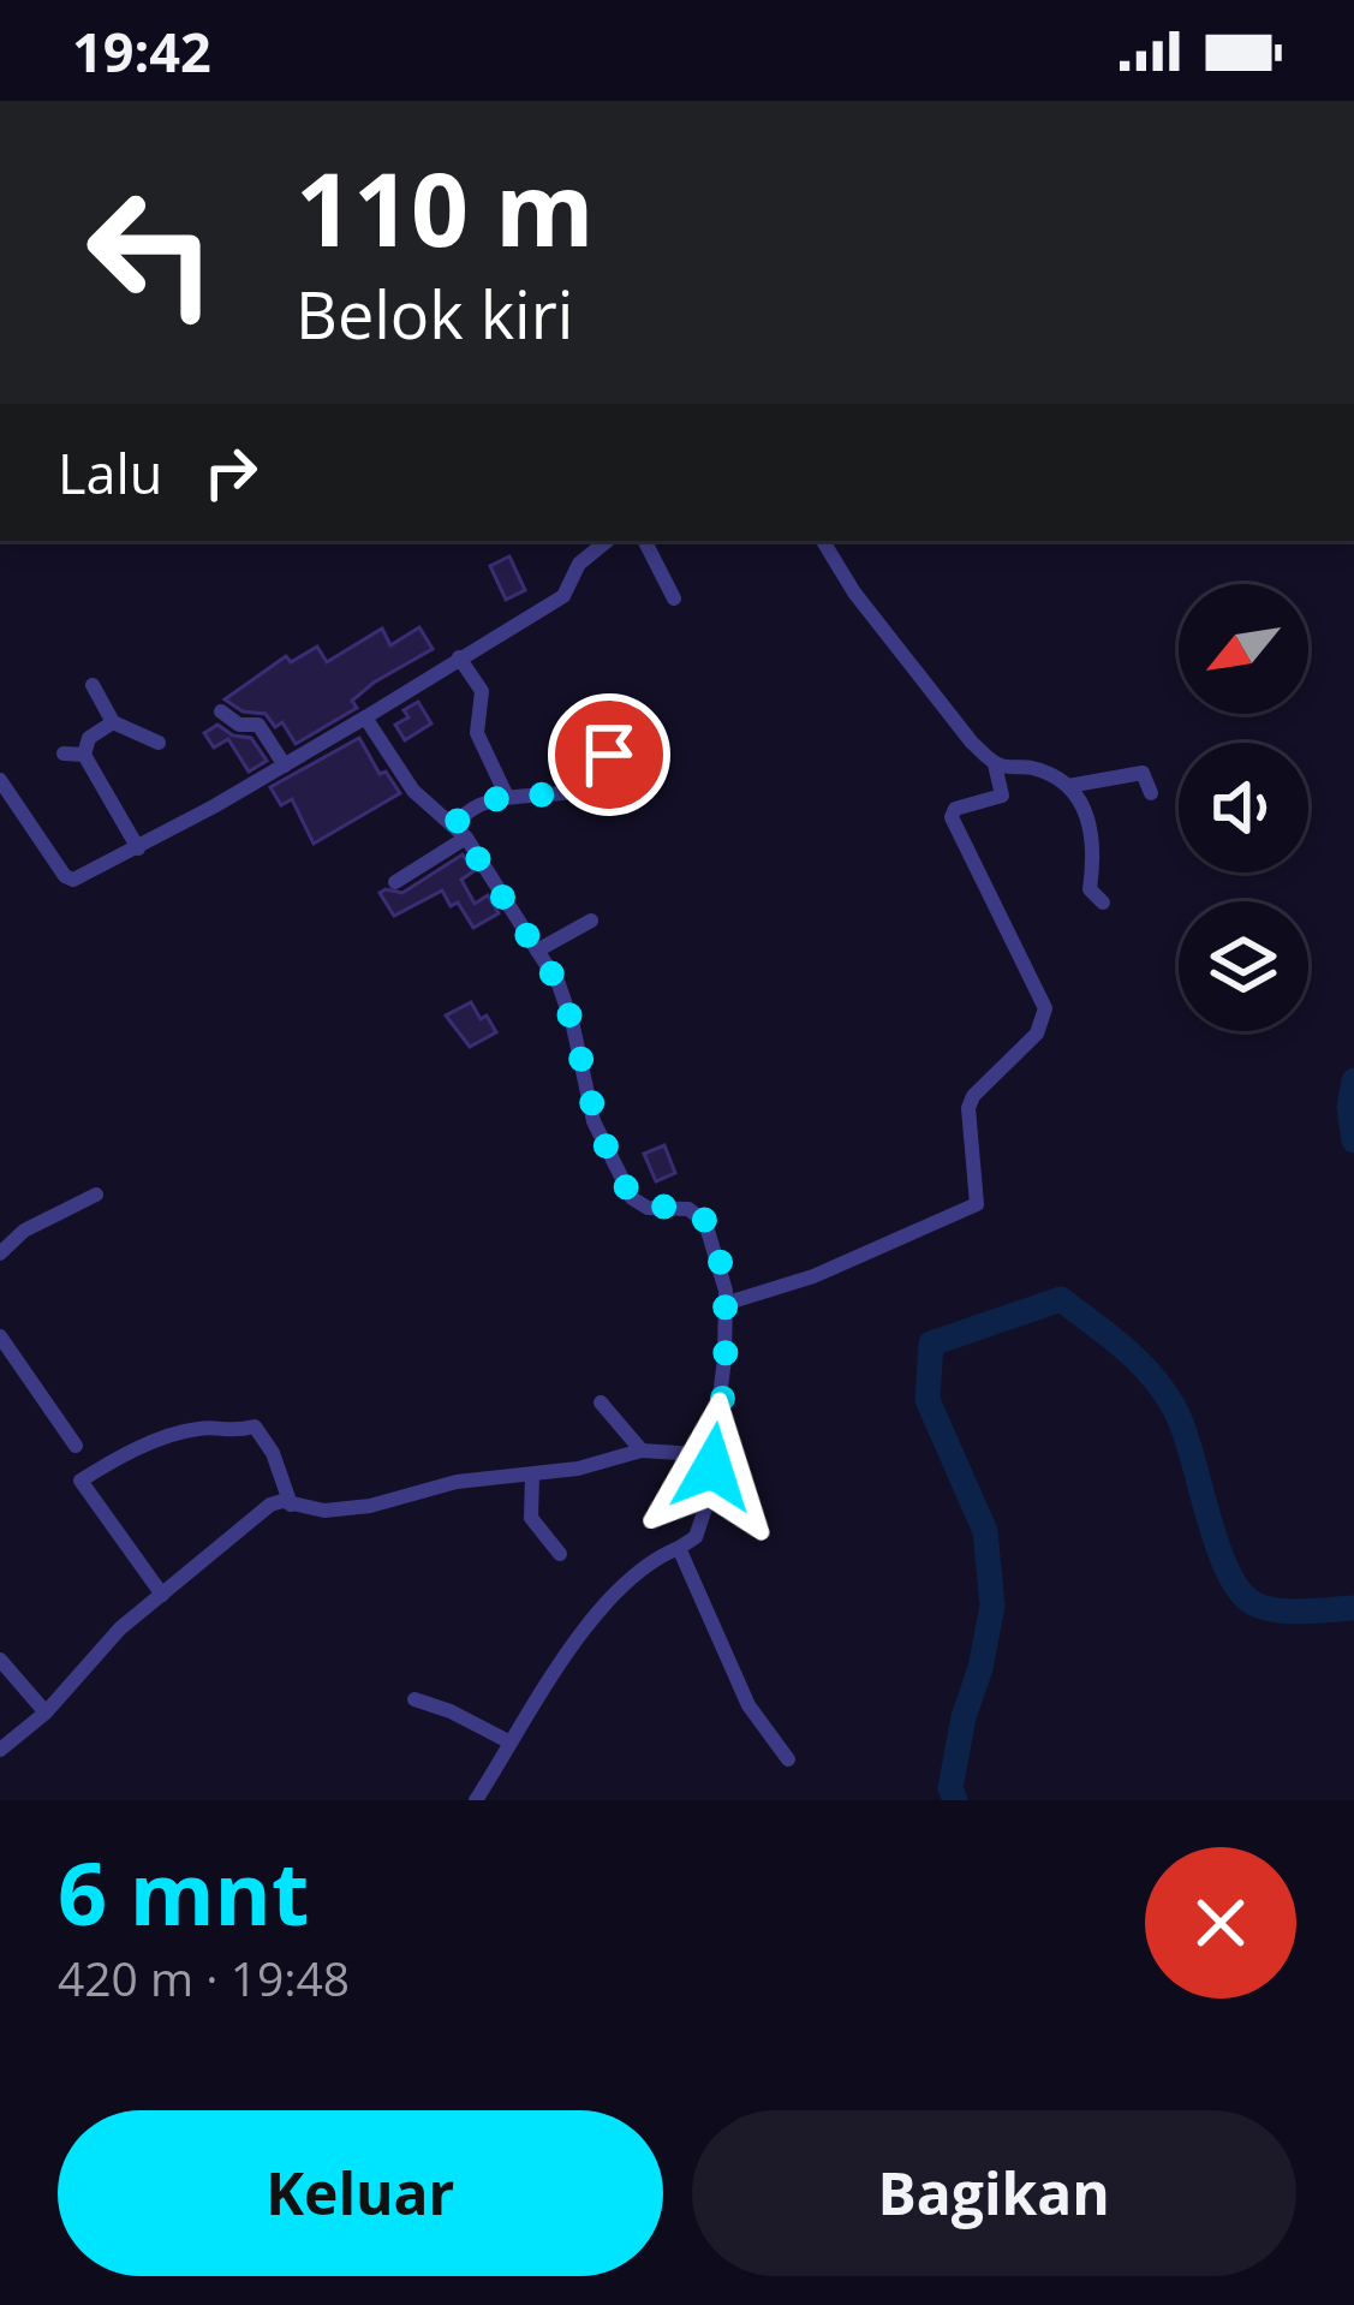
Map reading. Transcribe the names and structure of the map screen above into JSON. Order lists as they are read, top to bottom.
{
  "north": "bottom left",
  "page": {
    "status": "19:42",
    "turn": ["110 m", "Belok kiri"],
    "then": "Lalu",
    "heading": ["6 mnt", "420 m · 19:48"],
    "buttons": ["Keluar", "Bagikan"]
  }
}
